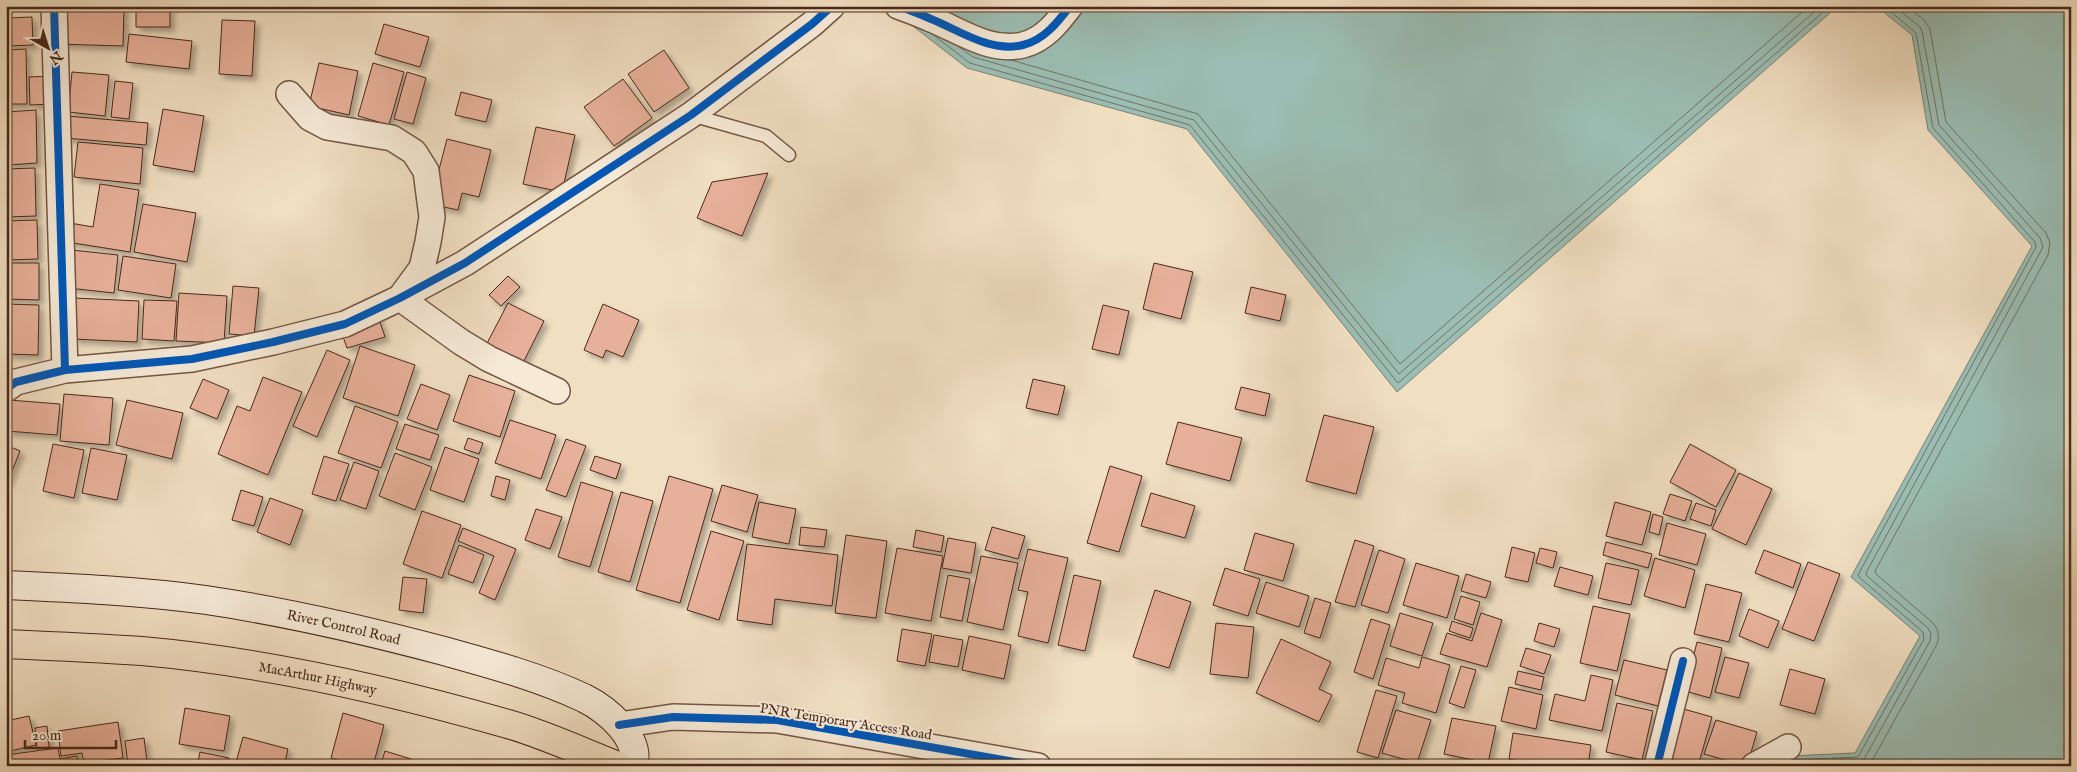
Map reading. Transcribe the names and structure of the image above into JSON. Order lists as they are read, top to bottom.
{
  "streets": {
    "highway": ["MacArthur Highway"],
    "main road": ["River Control Road"],
    "street": ["PNR Temporary Access Road"]
  },
  "crossings": [
    ["River Control Road", "PNR Temporary Access Road"]
  ],
  "scale_bar": "20 m",
  "north": "bottom right"
}
